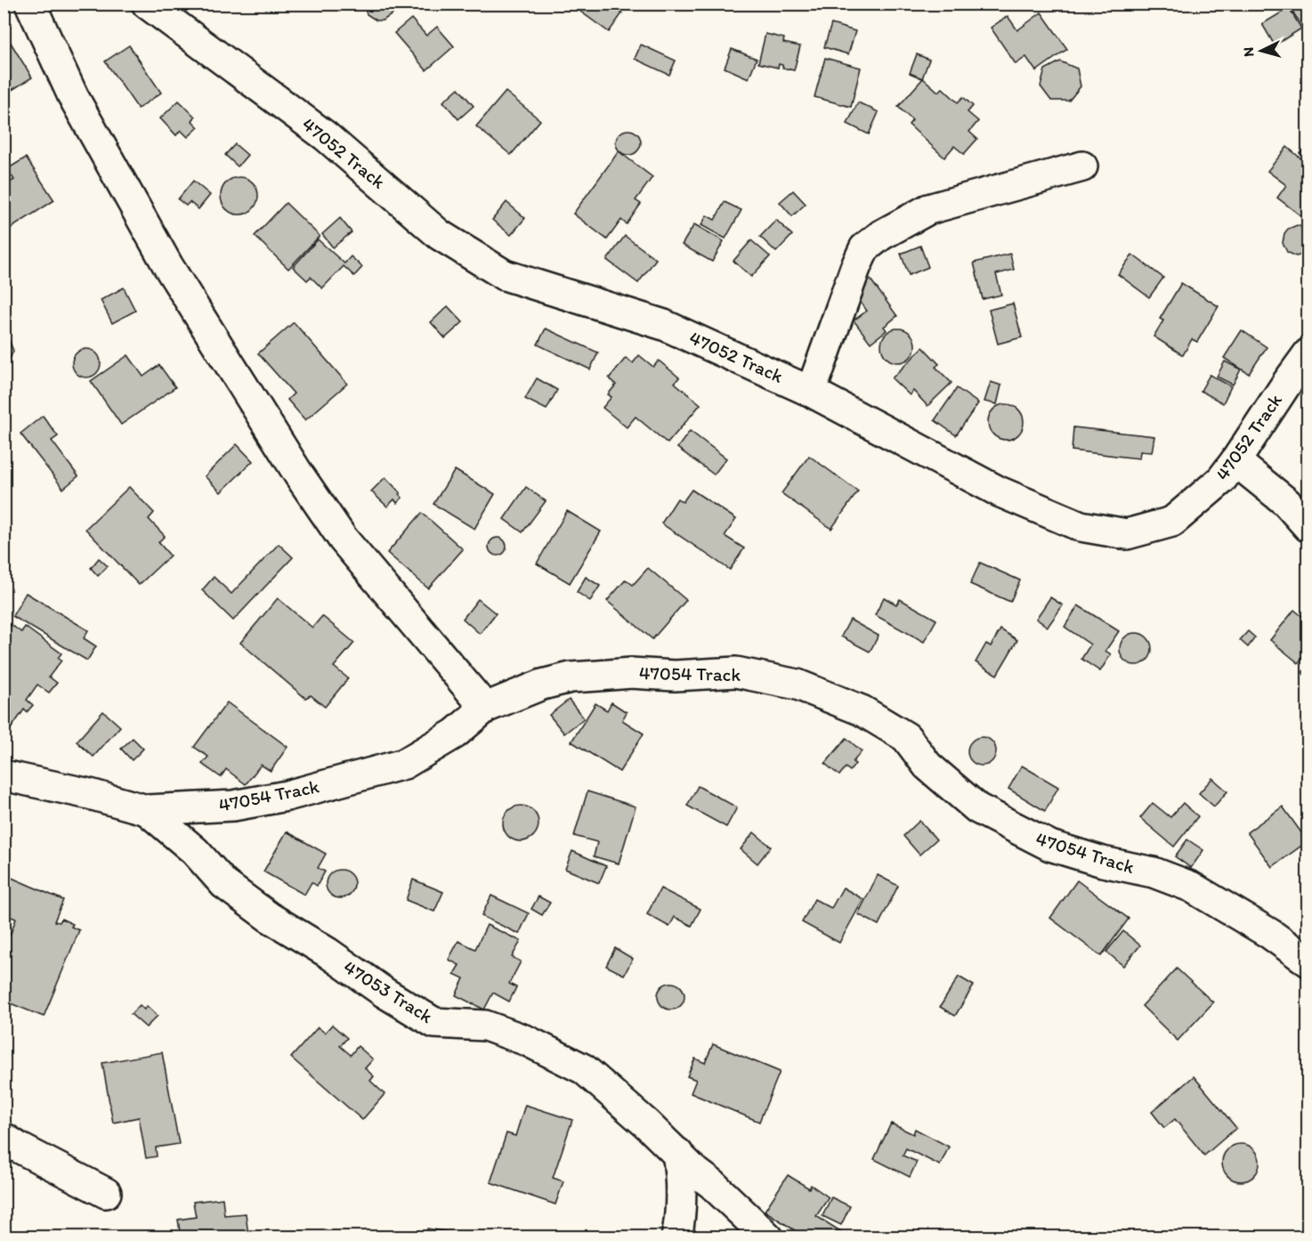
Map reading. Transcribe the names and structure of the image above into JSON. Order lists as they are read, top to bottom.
{
  "streets": {
    "street": ["47052 Track", "47054 Track", "47053 Track"]
  },
  "crossings": [
    ["47054 Track", "47053 Track"]
  ],
  "north": "left"
}
